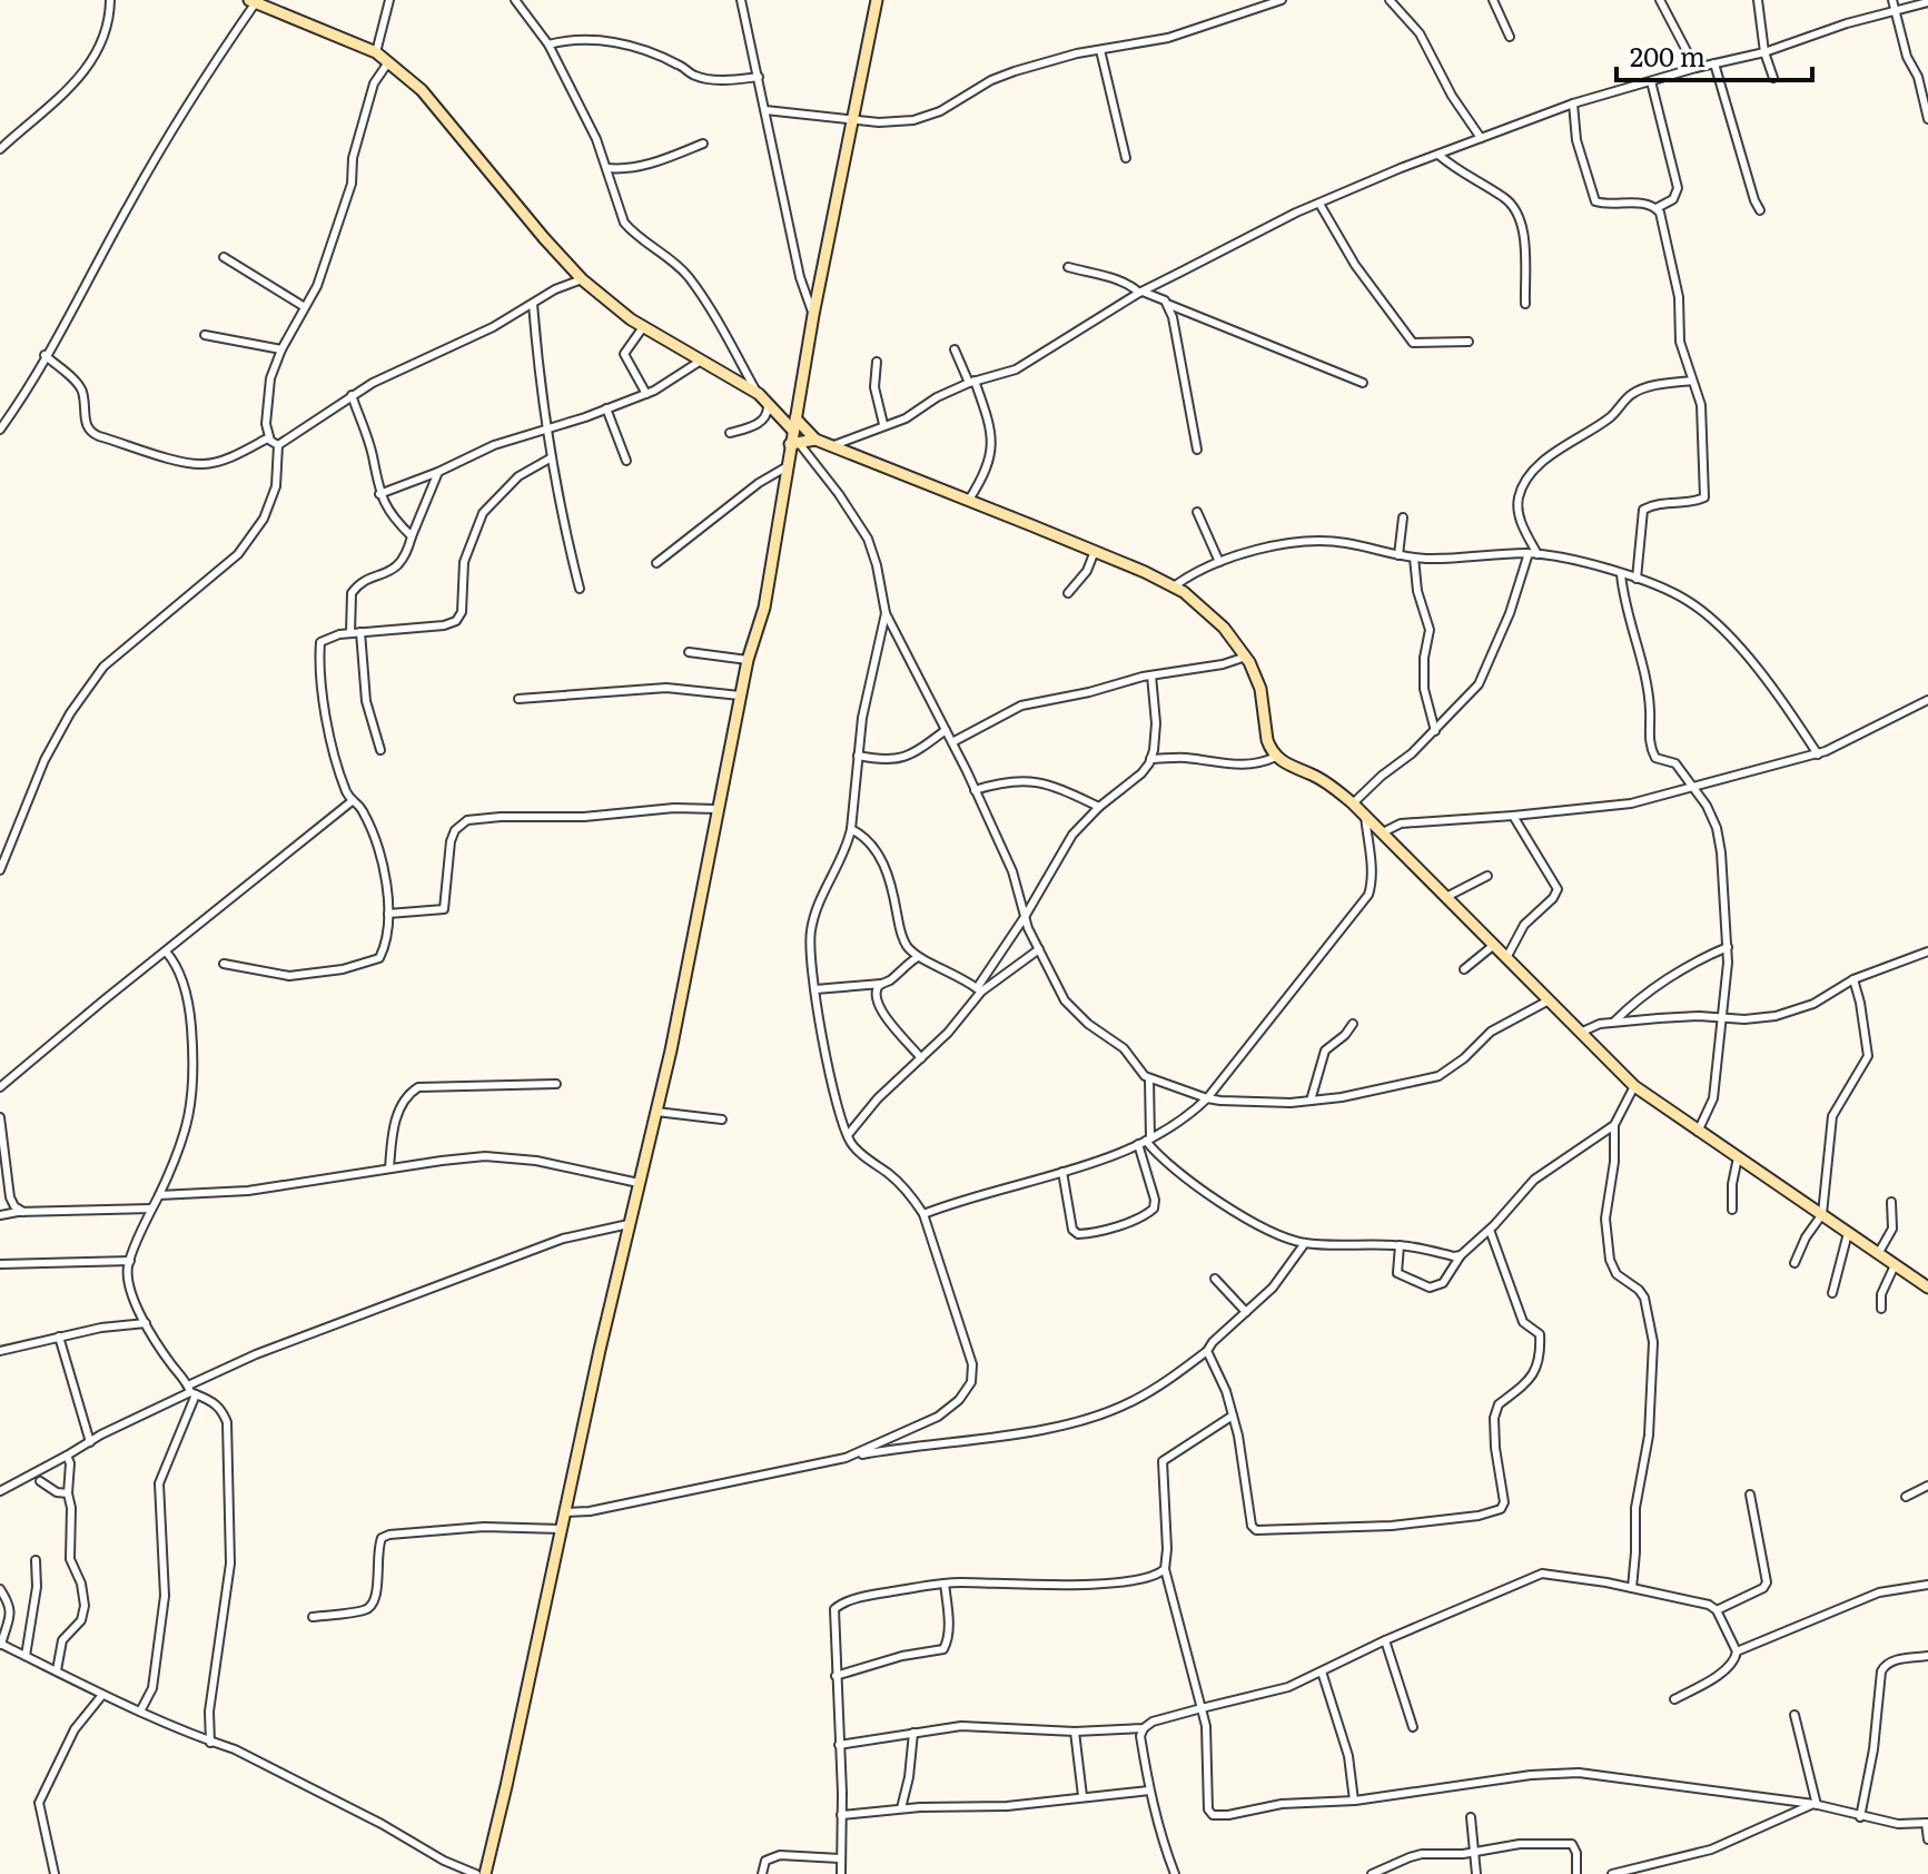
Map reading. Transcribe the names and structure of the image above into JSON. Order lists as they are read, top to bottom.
{
  "scale_bar": "200 m"
}
